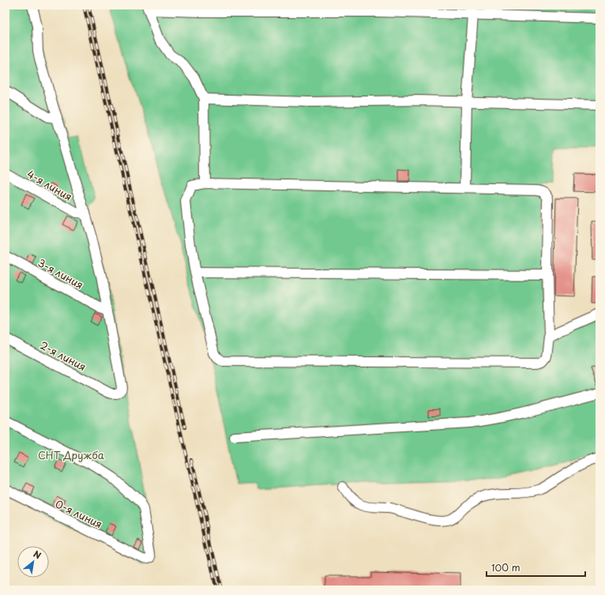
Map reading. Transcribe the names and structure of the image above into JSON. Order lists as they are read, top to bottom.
{
  "streets": {
    "street": [
      "4-я линия",
      "3-я линия",
      "2-я линия",
      "0-я линия"
    ]
  },
  "crossings": [
    ["3-я линия", "2-я линия"]
  ],
  "parks": ["СНТ Дружба"],
  "scale_bar": "100 m",
  "north": "top right"
}
